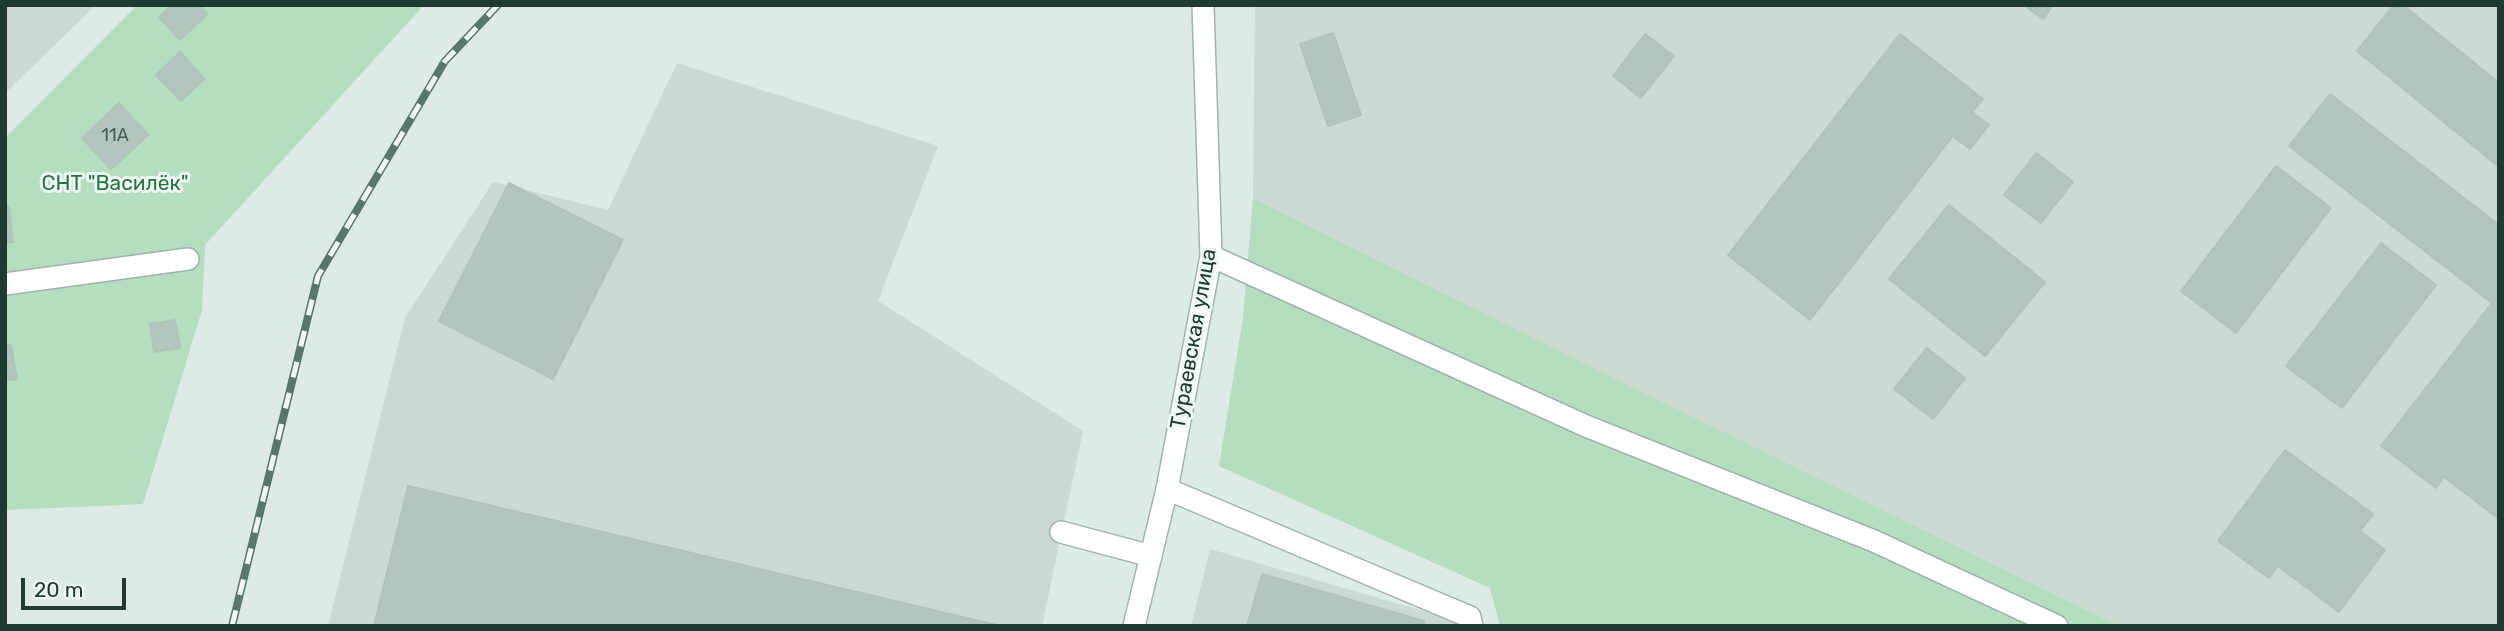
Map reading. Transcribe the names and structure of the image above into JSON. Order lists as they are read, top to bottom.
{
  "streets": {
    "main road": ["Тураевская улица"]
  },
  "parks": ["СНТ \"Василёк\""],
  "house_numbers": ["11А"],
  "scale_bar": "20 m"
}
